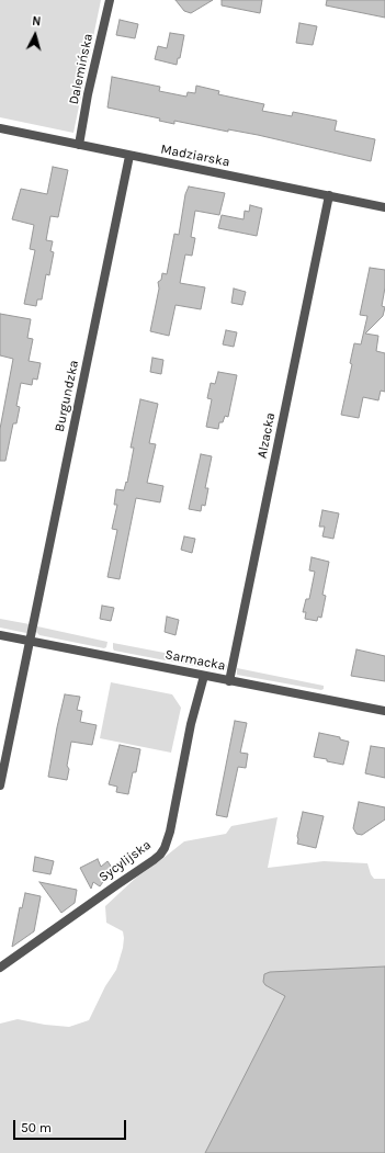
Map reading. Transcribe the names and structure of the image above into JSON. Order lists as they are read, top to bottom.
{
  "streets": {
    "street": [
      "Dalemińska",
      "Madziarska",
      "Burgundzka",
      "Alzacka",
      "Sarmacka",
      "Sycylijska"
    ]
  },
  "crossings": [
    ["Dalemińska", "Madziarska"],
    ["Madziarska", "Burgundzka"],
    ["Madziarska", "Alzacka"],
    ["Burgundzka", "Sarmacka"],
    ["Alzacka", "Sarmacka"],
    ["Sarmacka", "Sycylijska"]
  ],
  "scale_bar": "50 m",
  "north": "top"
}
